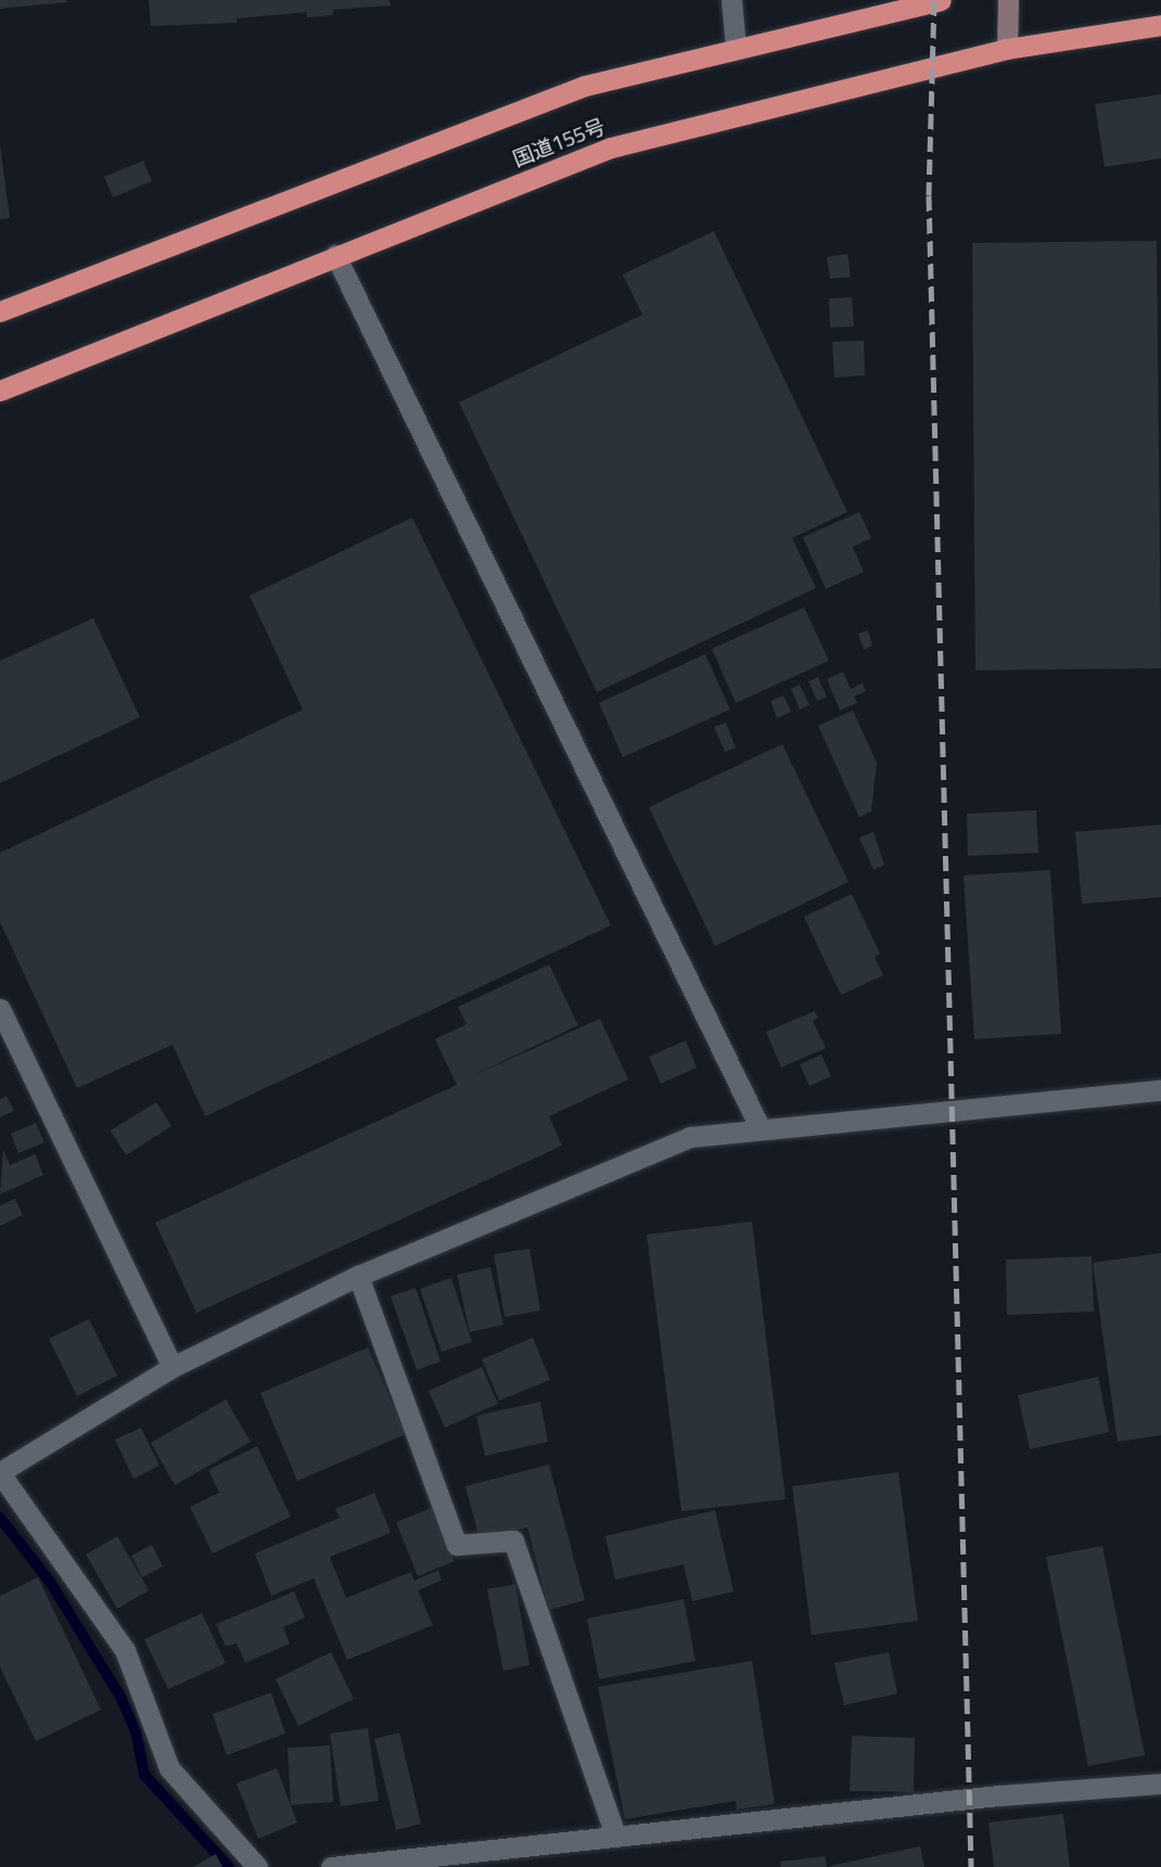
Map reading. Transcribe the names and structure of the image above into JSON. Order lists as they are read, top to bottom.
{
  "streets": {
    "highway": ["国道155号"]
  }
}
